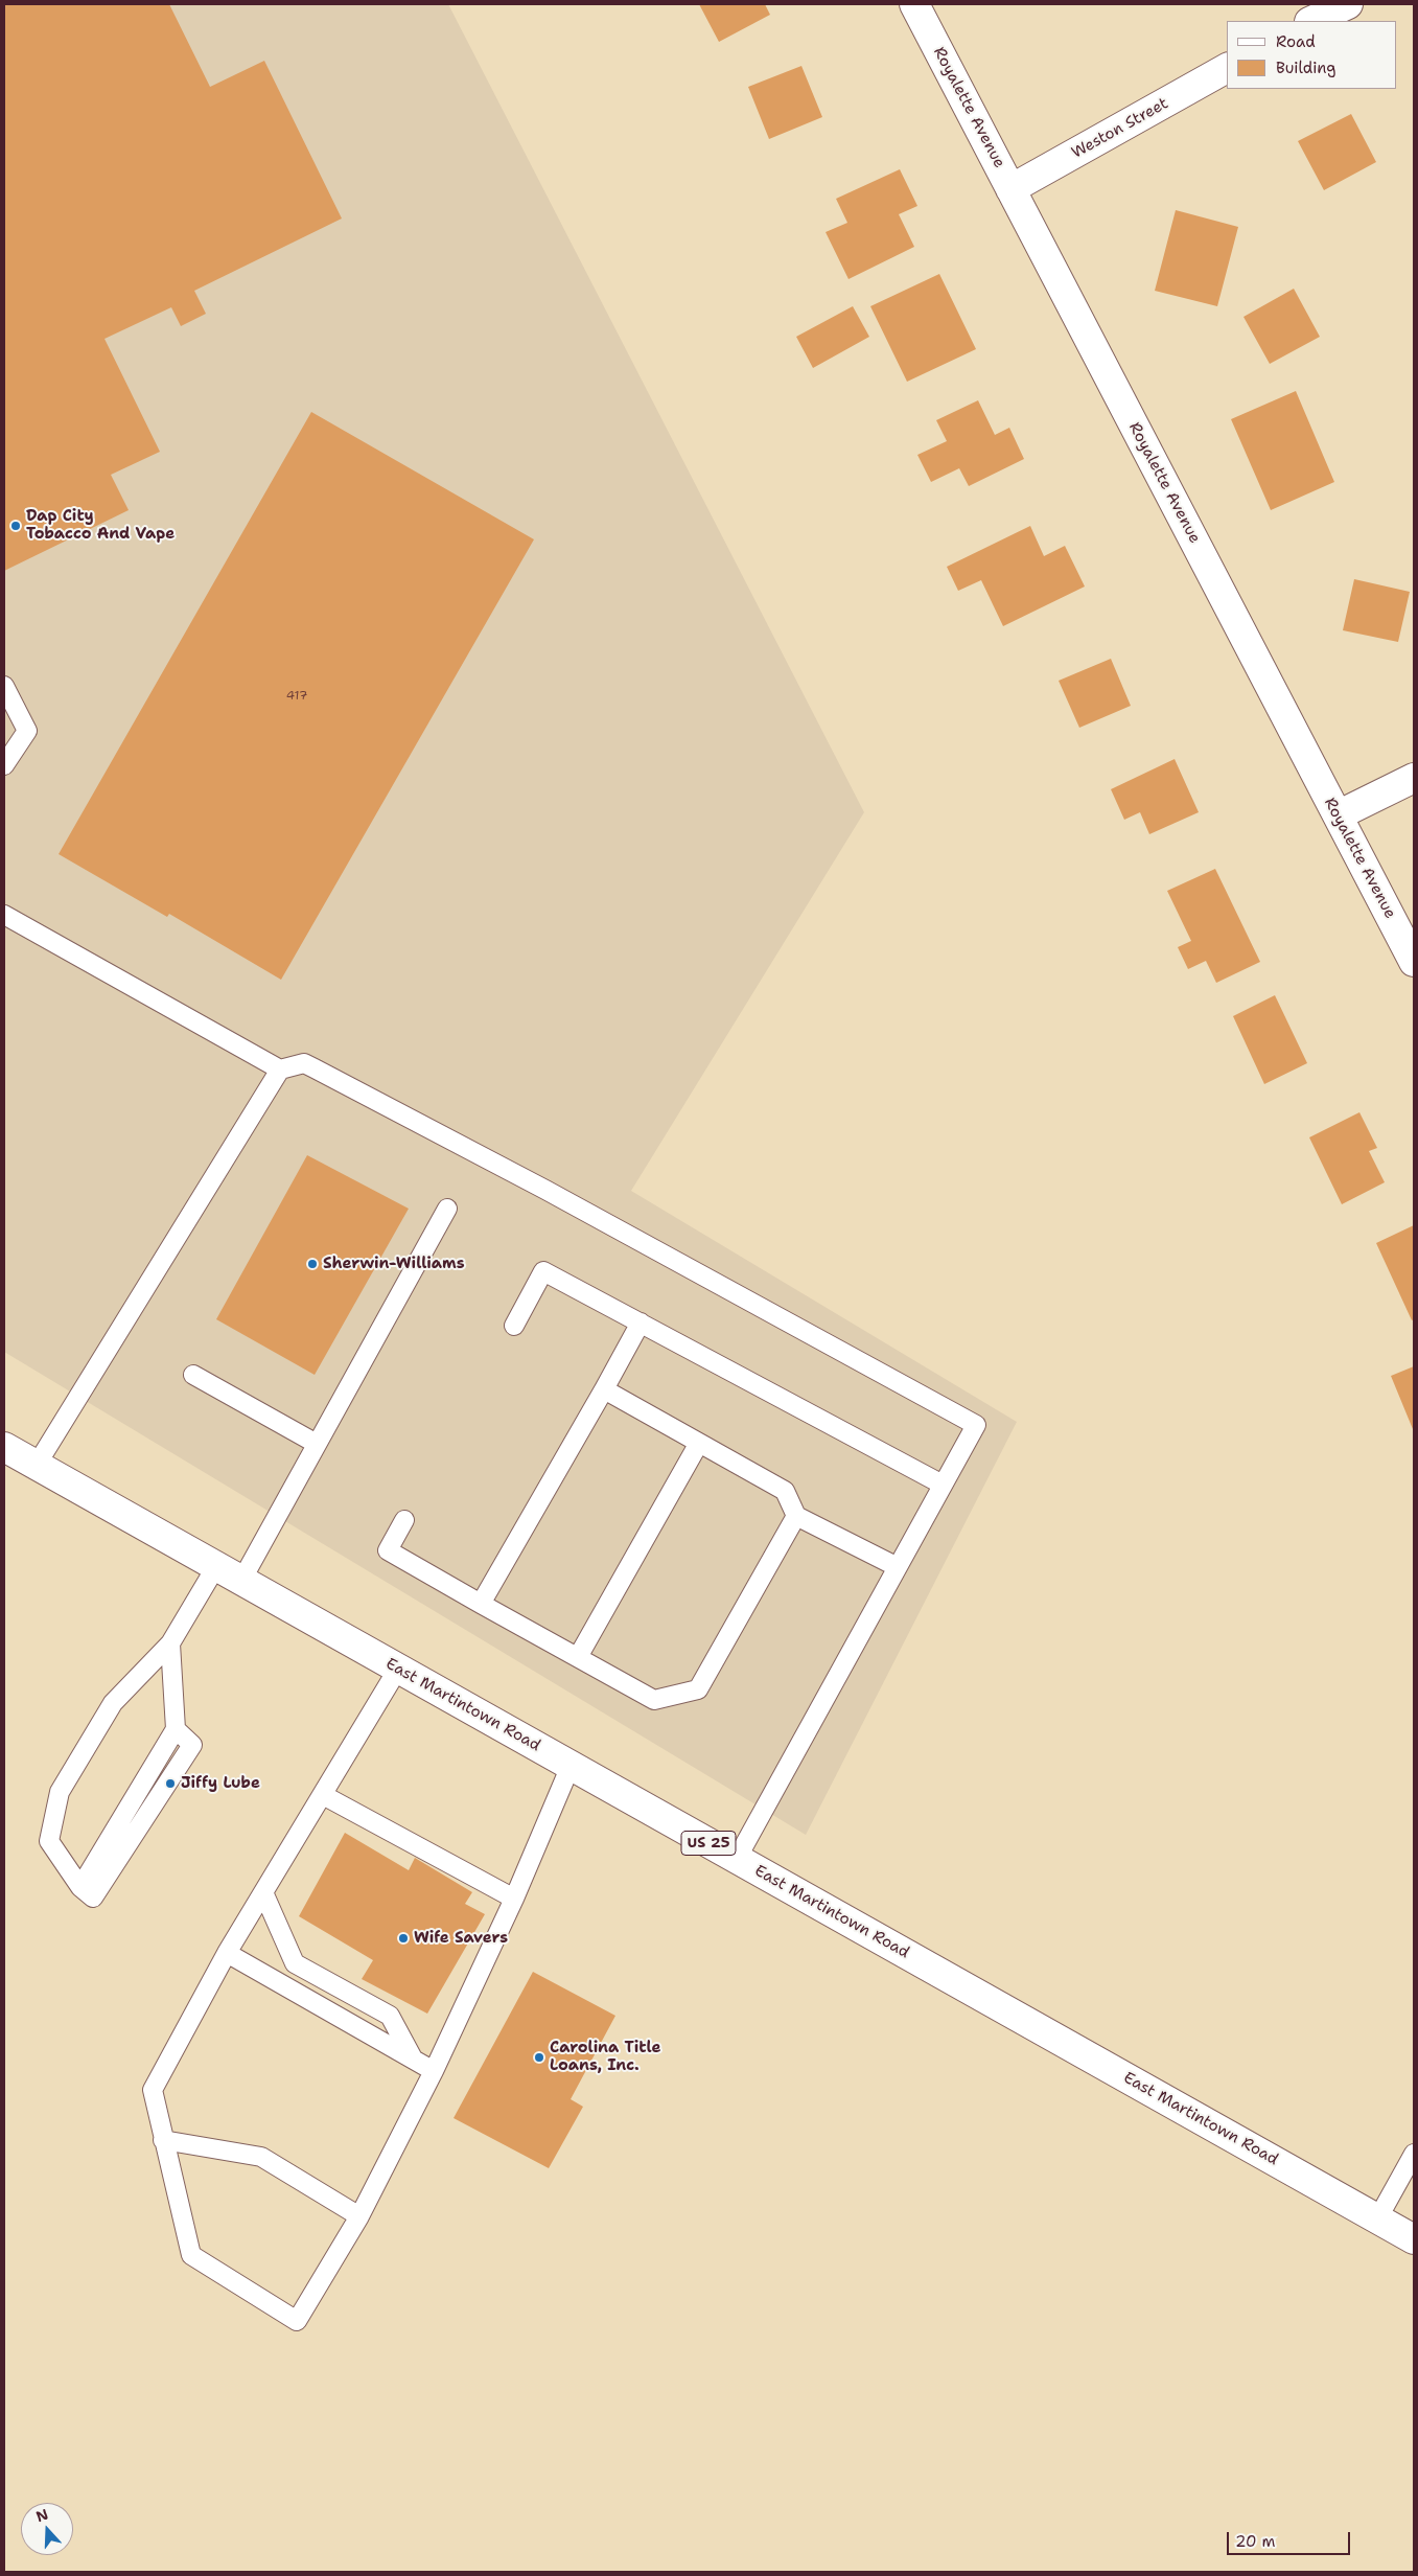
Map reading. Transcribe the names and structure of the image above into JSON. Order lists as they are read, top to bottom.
{
  "streets": {
    "main road": [
      "Royalette Avenue",
      "Weston Street",
      "East Martintown Road",
      "US 25"
    ]
  },
  "crossings": [
    ["Royalette Avenue", "Weston Street"]
  ],
  "places": [
    "Dap City Tobacco And Vape",
    "Sherwin-Williams",
    "Jiffy Lube",
    "Wife Savers",
    "Carolina Title Loans, Inc."
  ],
  "house_numbers": ["417"],
  "legend": ["Road", "Building"],
  "scale_bar": "20 m",
  "north": "top"
}
